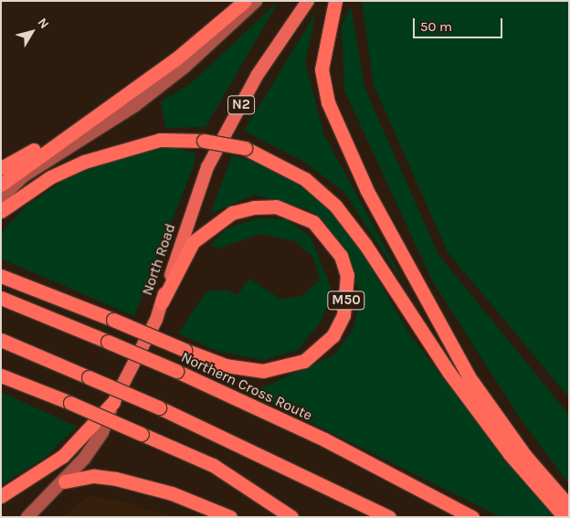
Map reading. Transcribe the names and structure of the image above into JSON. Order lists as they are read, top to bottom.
{
  "streets": {
    "highway": [
      "N2",
      "North Road",
      "M50",
      "Northern Cross Route"
    ]
  },
  "crossings": [
    ["North Road", "M50"]
  ],
  "scale_bar": "50 m",
  "north": "top right"
}
